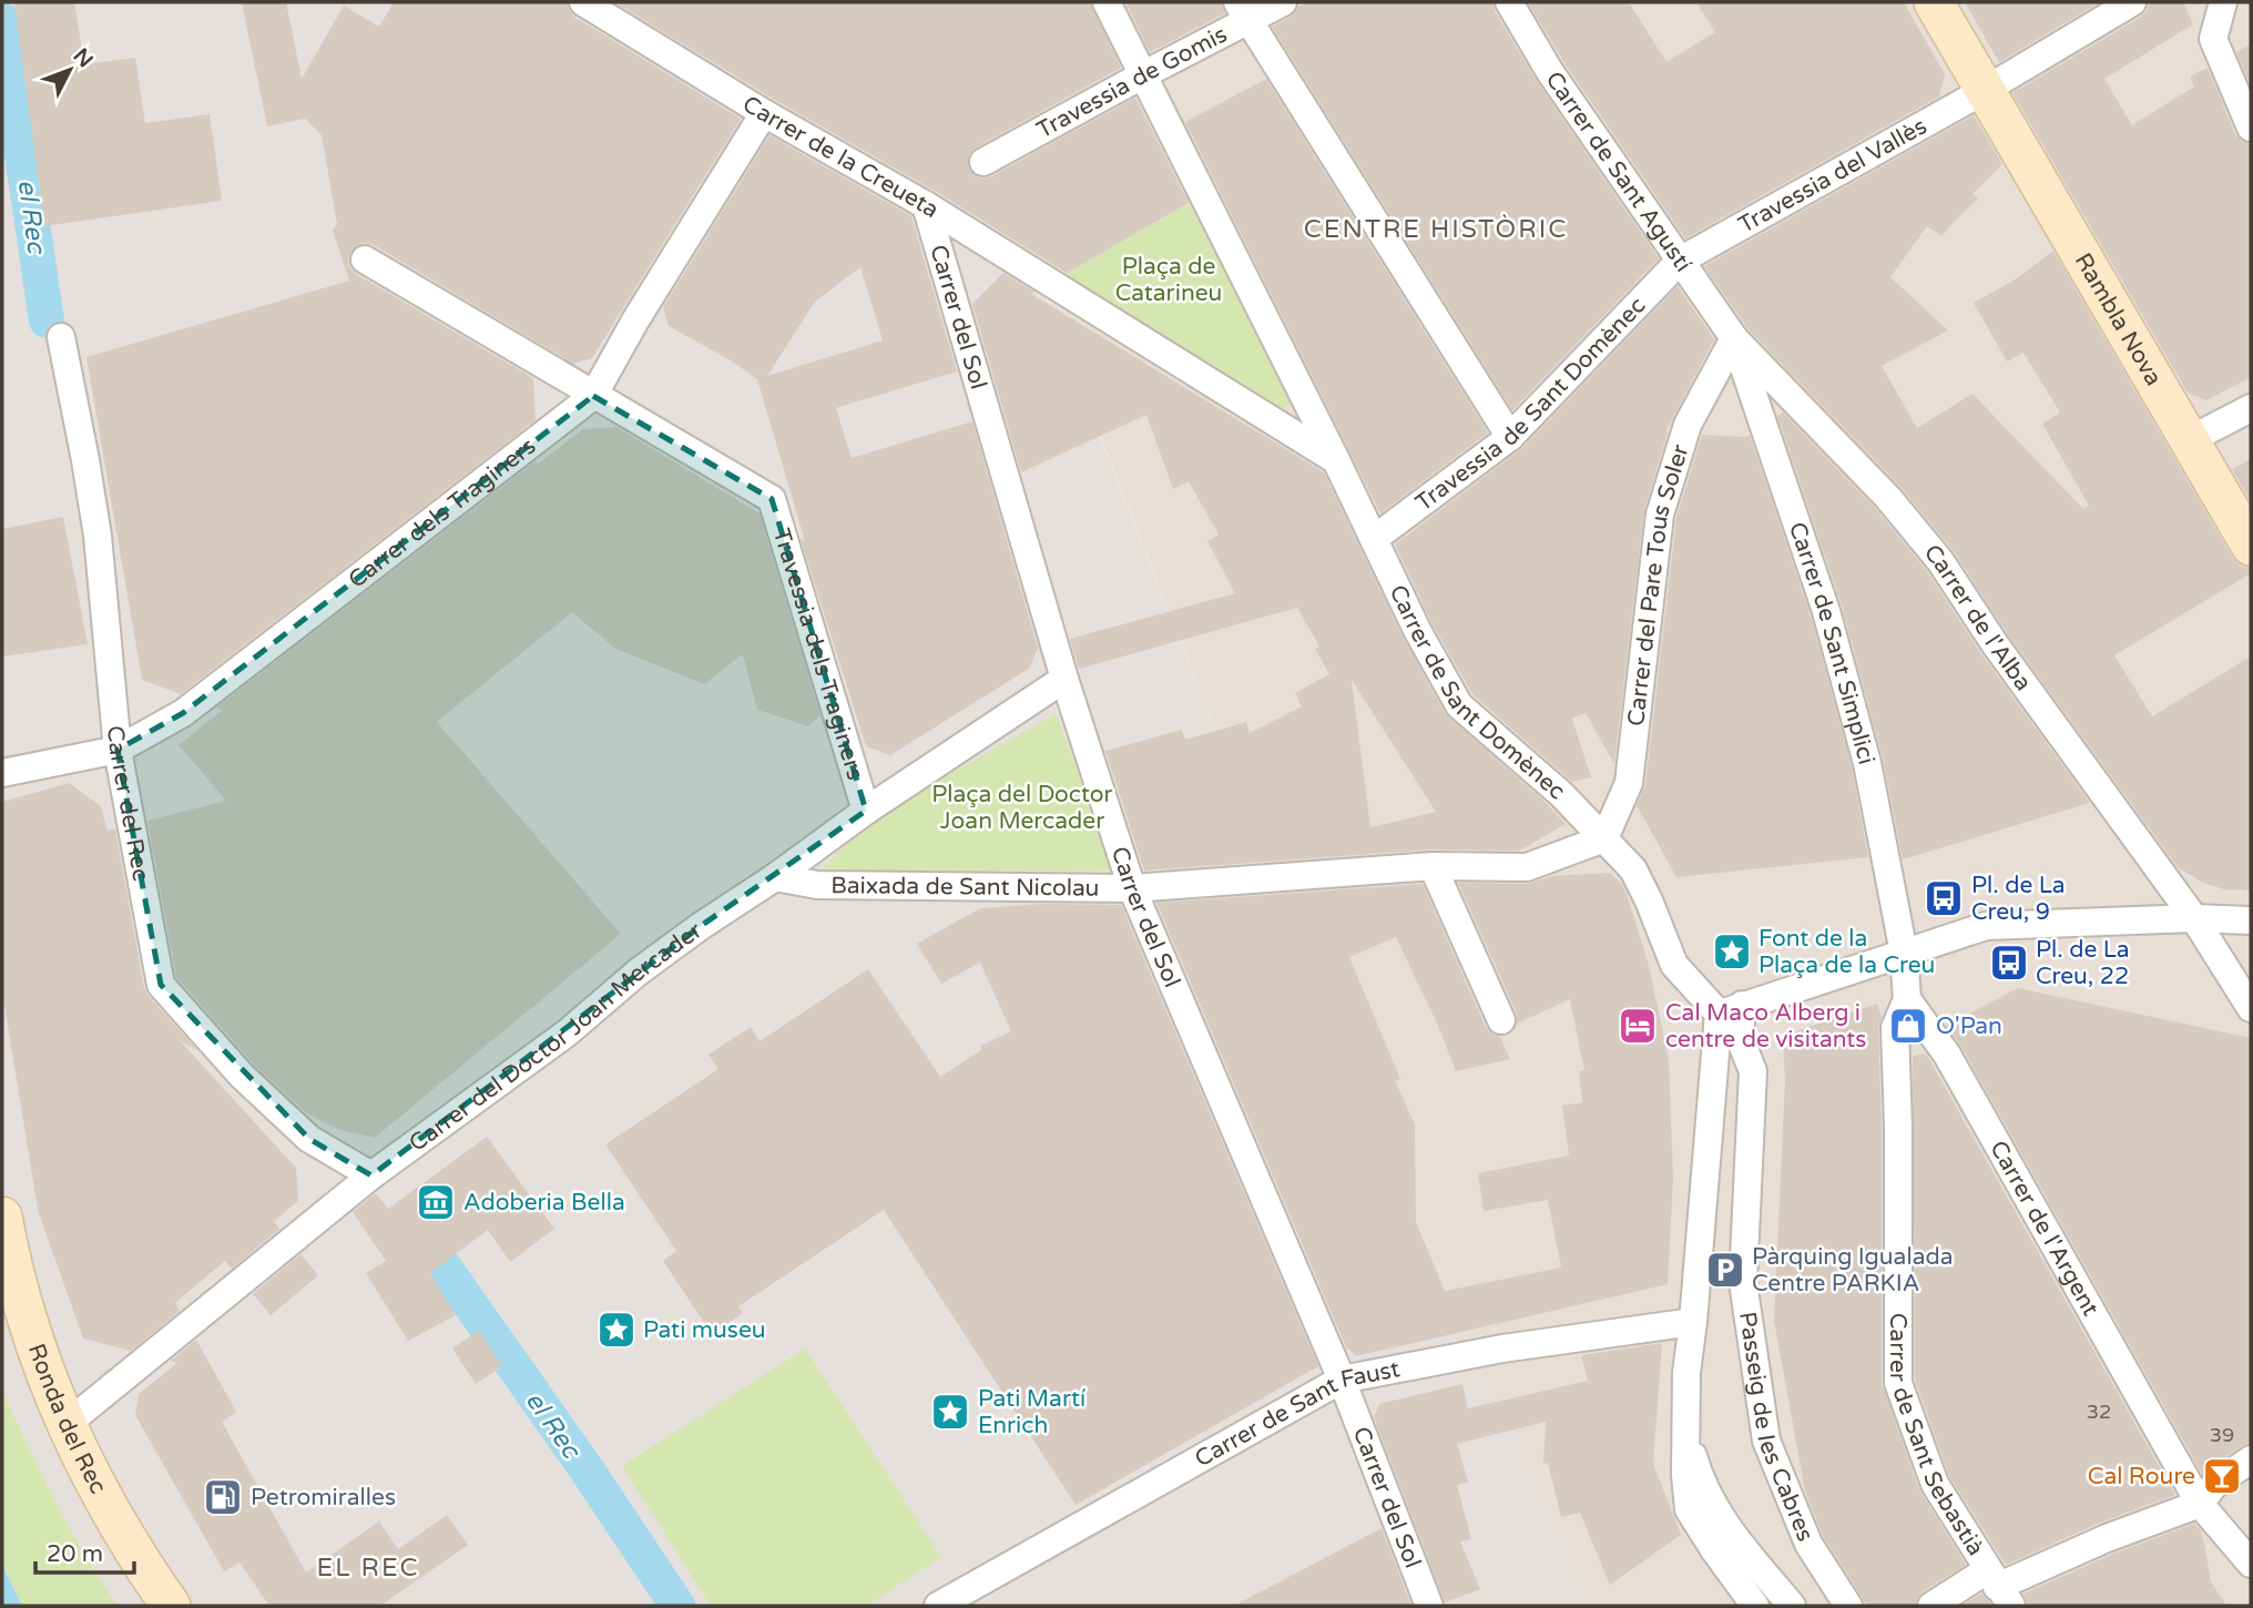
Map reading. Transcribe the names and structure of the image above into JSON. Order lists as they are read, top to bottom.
{
  "streets": {
    "street": [
      "Travessia de Gomis",
      "Carrer de la Creueta",
      "Carrer de Sant Agustí",
      "Travessia del Vallès",
      "Carrer del Sol",
      "Rambla Nova",
      "Travessia de Sant Domènec",
      "Carrer dels Traginers",
      "Carrer del Pare Tous Soler",
      "Carrer de l'Alba",
      "Carrer de Sant Simplici",
      "Travessia dels Traginers",
      "Carrer de Sant Domènec",
      "Carrer del Rec",
      "Baixada de Sant Nicolau",
      "Carrer del Doctor Joan Mercader",
      "Carrer de l'Argent",
      "Carrer de Sant Faust",
      "Ronda del Rec",
      "Passeig de les Cabres",
      "Carrer de Sant Sebastià"
    ]
  },
  "crossings": [
    ["Travessia de Gomis", "Carrer de Sant Domènec"],
    ["Carrer de la Creueta", "Carrer del Sol"],
    ["Carrer de la Creueta", "Carrer dels Traginers"],
    ["Carrer de la Creueta", "Carrer de Sant Domènec"],
    ["Carrer de Sant Agustí", "Travessia del Vallès"],
    ["Carrer de Sant Agustí", "Travessia de Sant Domènec"],
    ["Carrer de Sant Agustí", "Carrer del Pare Tous Soler"],
    ["Carrer de Sant Agustí", "Carrer de l'Alba"],
    ["Carrer de Sant Agustí", "Carrer de Sant Simplici"],
    ["Travessia del Vallès", "Rambla Nova"],
    ["Travessia del Vallès", "Travessia de Sant Domènec"],
    ["Carrer del Sol", "Baixada de Sant Nicolau"],
    ["Carrer del Sol", "Carrer del Doctor Joan Mercader"],
    ["Carrer del Sol", "Carrer de Sant Faust"],
    ["Travessia de Sant Domènec", "Carrer de Sant Domènec"],
    ["Carrer dels Traginers", "Travessia dels Traginers"],
    ["Carrer dels Traginers", "Carrer del Rec"],
    ["Carrer del Pare Tous Soler", "Carrer de l'Alba"],
    ["Carrer del Pare Tous Soler", "Carrer de Sant Simplici"],
    ["Carrer del Pare Tous Soler", "Carrer de Sant Domènec"],
    ["Carrer del Pare Tous Soler", "Baixada de Sant Nicolau"],
    ["Carrer de l'Alba", "Carrer de Sant Simplici"],
    ["Travessia dels Traginers", "Carrer del Doctor Joan Mercader"],
    ["Carrer de Sant Domènec", "Baixada de Sant Nicolau"],
    ["Carrer de Sant Domènec", "Passeig de les Cabres"],
    ["Carrer del Rec", "Carrer del Doctor Joan Mercader"],
    ["Baixada de Sant Nicolau", "Carrer del Doctor Joan Mercader"],
    ["Carrer del Doctor Joan Mercader", "Ronda del Rec"],
    ["Carrer de l'Argent", "Carrer de Sant Sebastià"]
  ],
  "districts": ["CENTRE HISTÒRIC", "EL REC"],
  "water": ["el Rec"],
  "parks": ["Plaça de Catarineu", "Plaça del Doctor Joan Mercader"],
  "places": {
    "bus stop": ["Pl. de La Creu, 9", "Pl. de La Creu, 22"],
    "place": ["Font de la Plaça de la Creu", "Pati museu", "Pati Martí Enrich"],
    "hotel": ["Cal Maco Alberg i centre de visitants"],
    "shop": ["O'Pan"],
    "museum": ["Adoberia Bella"],
    "parking": ["Pàrquing Igualada Centre PARKIA"],
    "bar": ["Cal Roure"],
    "fuel station": ["Petromiralles"]
  },
  "house_numbers": ["32", "39"],
  "scale_bar": "20 m",
  "north": "top right"
}
